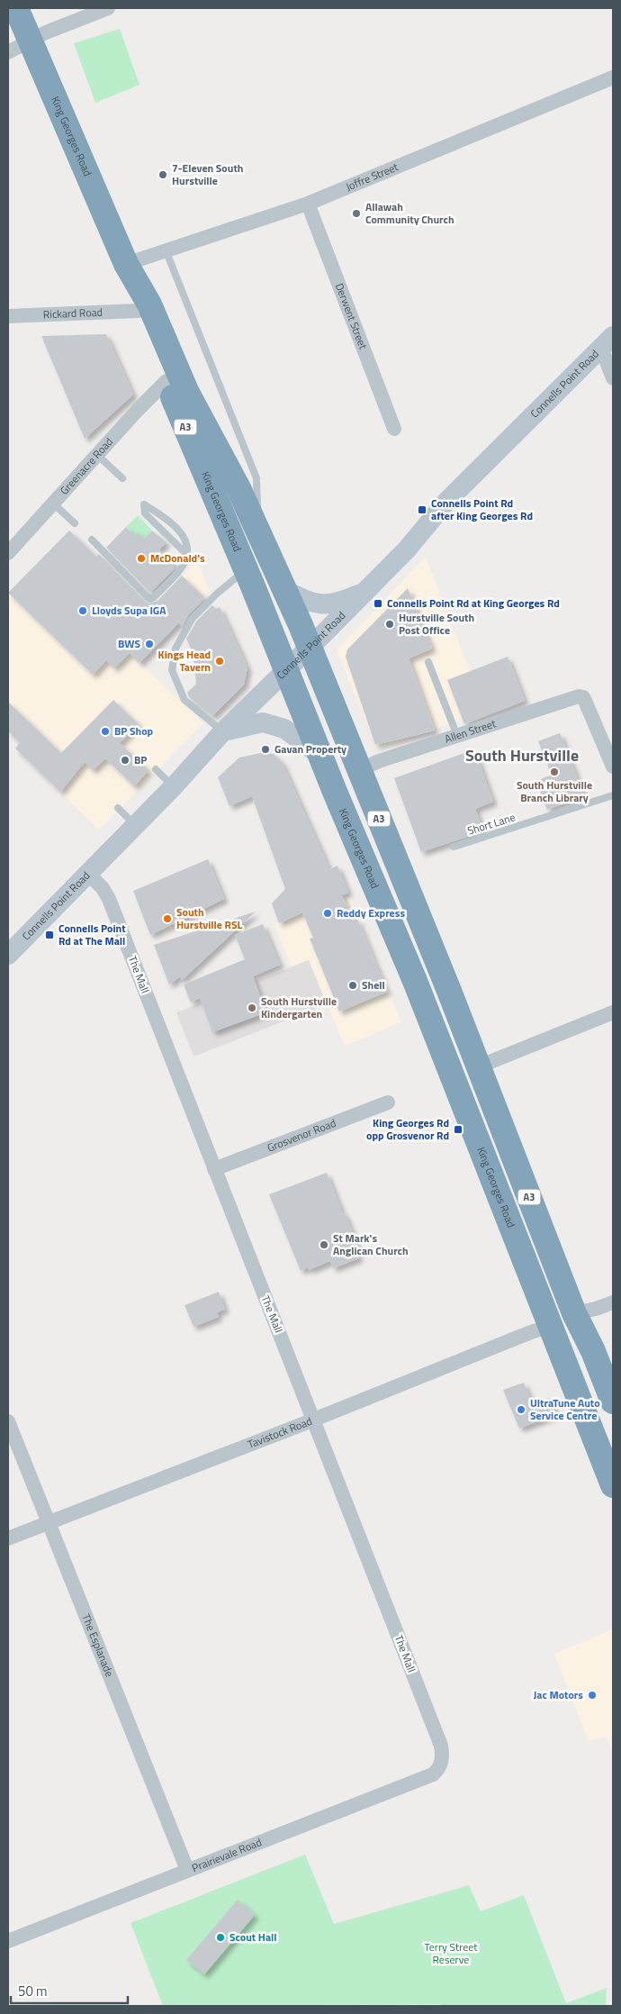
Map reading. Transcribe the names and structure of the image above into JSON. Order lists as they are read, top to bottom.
{
  "streets": {
    "highway": ["King Georges Road", "A3"],
    "street": [
      "Joffre Street",
      "Rickard Road",
      "Derwent Street",
      "Connells Point Road",
      "Greenacre Road",
      "Allen Street",
      "The Mall",
      "Grosvenor Road",
      "Tavistock Road",
      "The Esplanade",
      "Prairievale Road"
    ],
    "lane": ["Short Lane"]
  },
  "crossings": [
    ["King Georges Road", "Joffre Street"],
    ["King Georges Road", "Rickard Road"],
    ["King Georges Road", "Connells Point Road"],
    ["King Georges Road", "Greenacre Road"],
    ["King Georges Road", "Allen Street"],
    ["King Georges Road", "Tavistock Road"],
    ["Joffre Street", "Derwent Street"],
    ["Connells Point Road", "The Mall"],
    ["The Mall", "Grosvenor Road"],
    ["The Mall", "Tavistock Road"],
    ["The Mall", "Prairievale Road"],
    ["Tavistock Road", "The Esplanade"],
    ["The Esplanade", "Prairievale Road"]
  ],
  "districts": ["South Hurstville"],
  "parks": ["Terry Street Reserve"],
  "places": {
    "other": [
      "7-Eleven South Hurstville",
      "Allawah Community Church",
      "McDonald's",
      "Lloyds Supa IGA",
      "Hurstville South Post Office",
      "BWS",
      "Kings Head Tavern",
      "BP Shop",
      "Gavan Property",
      "BP",
      "South Hurstville Branch Library",
      "Reddy Express",
      "South Hurstville RSL",
      "Shell",
      "South Hurstville Kindergarten",
      "St Mark's Anglican Church",
      "UltraTune Auto Service Centre",
      "Jac Motors",
      "Scout Hall"
    ],
    "transit": [
      "Connells Point Rd after King Georges Rd",
      "Connells Point Rd at King Georges Rd",
      "Connells Point Rd at The Mall",
      "King Georges Rd opp Grosvenor Rd"
    ]
  },
  "scale_bar": "50 m"
}
